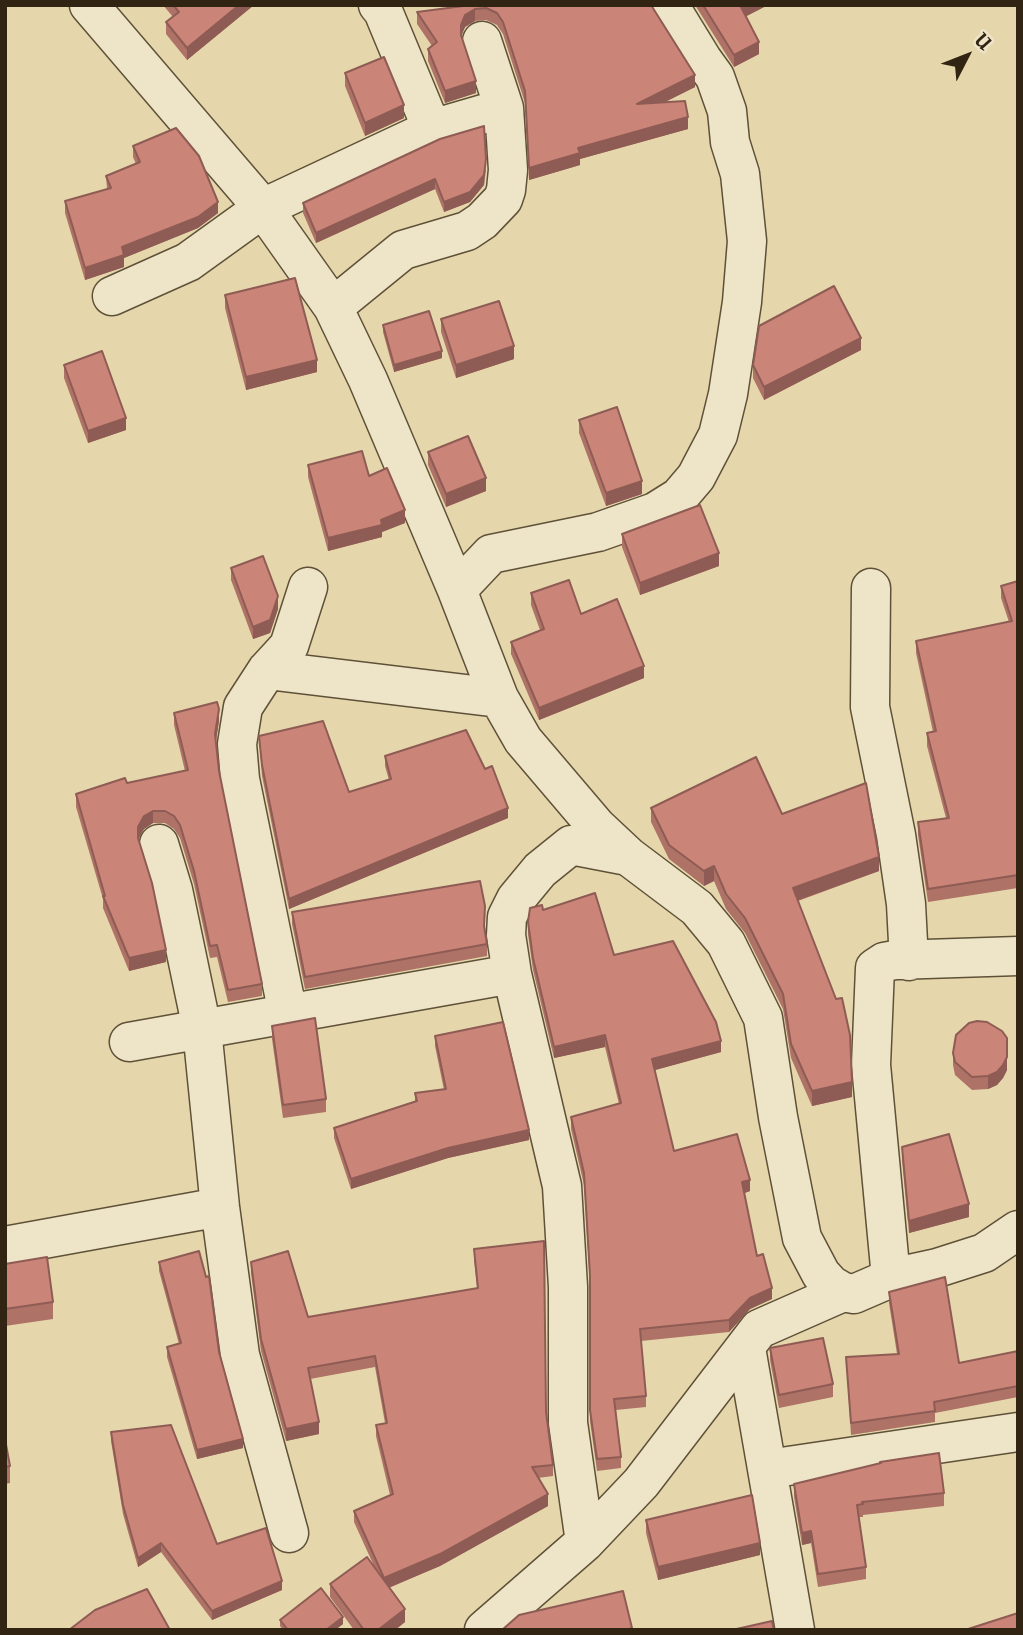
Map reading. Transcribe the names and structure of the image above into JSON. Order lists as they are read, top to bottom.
{
  "north": "top right"
}
